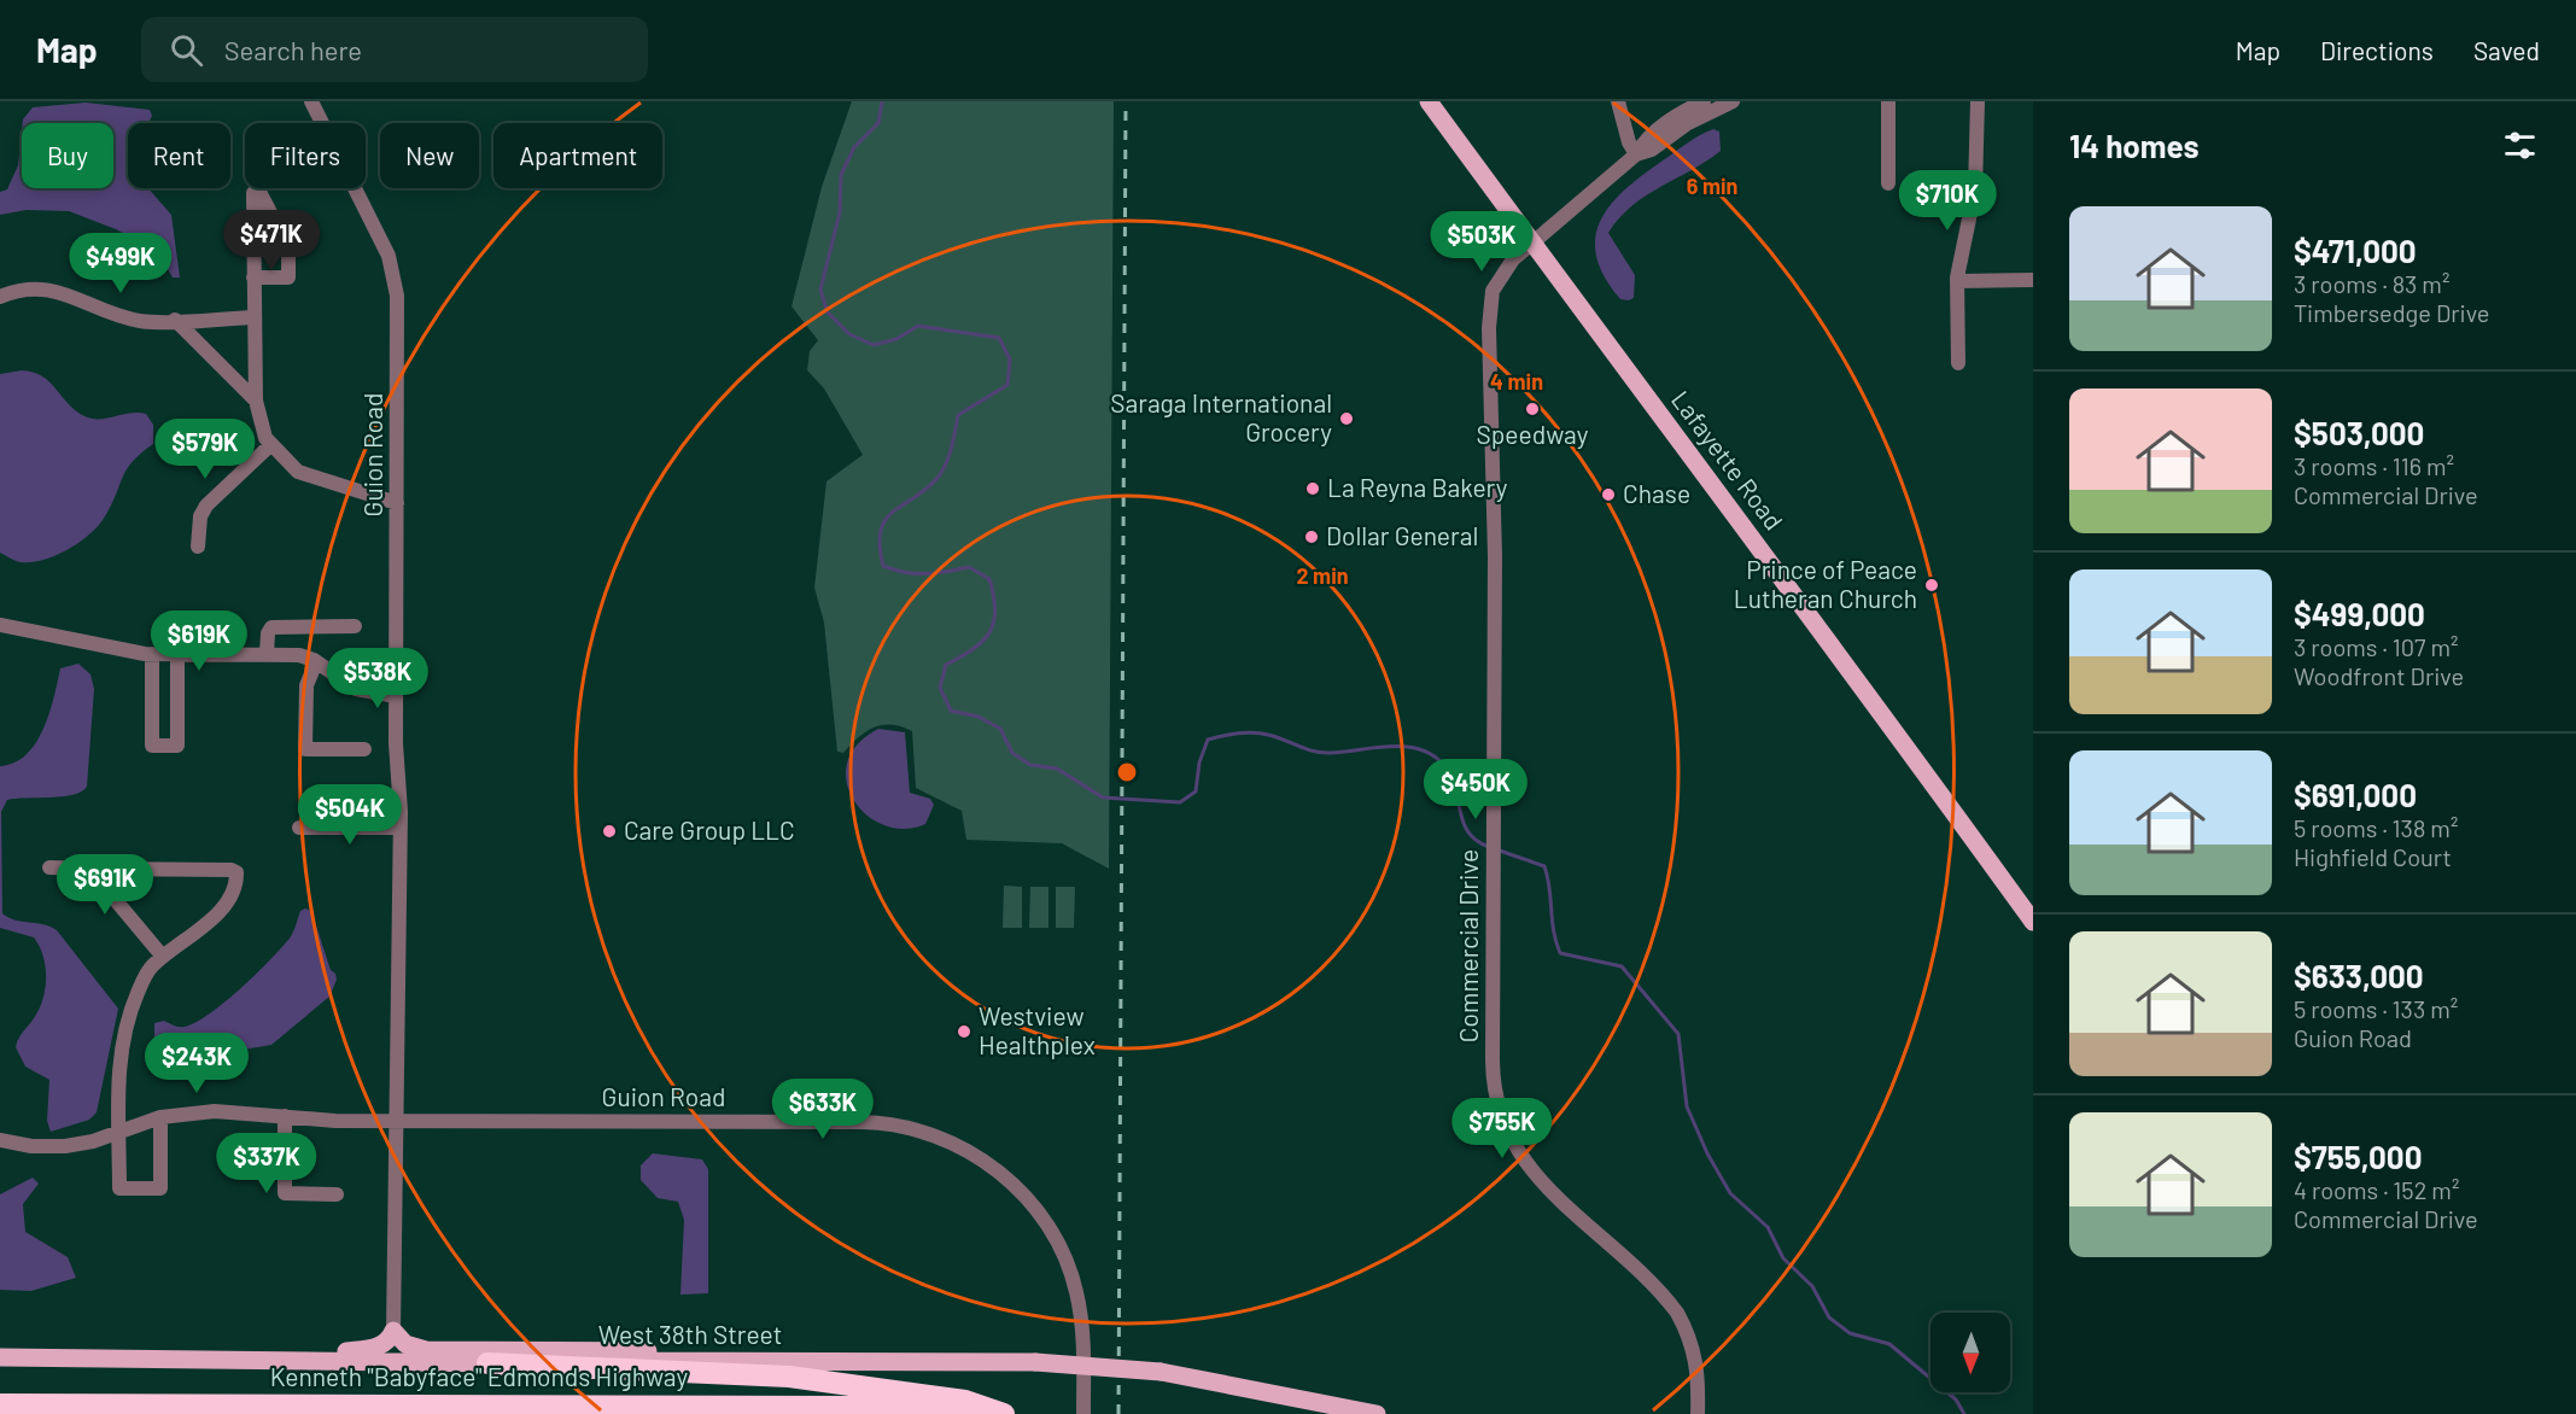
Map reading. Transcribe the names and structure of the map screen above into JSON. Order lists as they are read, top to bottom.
{
  "streets": {
    "highway": ["Kenneth \"Babyface\" Edmonds Highway"],
    "main road": ["Lafayette Road", "West 38th Street"],
    "street": ["Guion Road", "Commercial Drive"]
  },
  "crossings": [
    ["Lafayette Road", "Commercial Drive"]
  ],
  "places": [
    "Speedway",
    "Saraga International Grocery",
    "La Reyna Bakery",
    "Chase",
    "Dollar General",
    "Prince of Peace Lutheran Church",
    "Care Group LLC",
    "Westview Healthplex"
  ],
  "north": "bottom",
  "page": {
    "header": "Map",
    "search": "Search here",
    "nav": ["Map", "Directions", "Saved"],
    "heading": "14 homes",
    "chip": [
      "Buy",
      "Rent",
      "Filters",
      "New",
      "Apartment"
    ],
    "price": [
      "$710K",
      "$471K",
      "$503K",
      "$499K",
      "$579K",
      "$619K",
      "$538K",
      "$450K",
      "$504K",
      "$691K",
      "$243K",
      "$633K",
      "$755K",
      "$337K"
    ],
    "list": [
      {
        "name": "$471,000",
        "note": "3 rooms · 83 m² · Timbersedge Drive"
      },
      {
        "name": "$503,000",
        "note": "3 rooms · 116 m² · Commercial Drive"
      },
      {
        "name": "$499,000",
        "note": "3 rooms · 107 m² · Woodfront Drive"
      },
      {
        "name": "$691,000",
        "note": "5 rooms · 138 m² · Highfield Court"
      },
      {
        "name": "$633,000",
        "note": "5 rooms · 133 m² · Guion Road"
      },
      {
        "name": "$755,000",
        "note": "4 rooms · 152 m² · Commercial Drive"
      }
    ]
  },
  "rings": ["6 min", "4 min", "2 min"]
}
